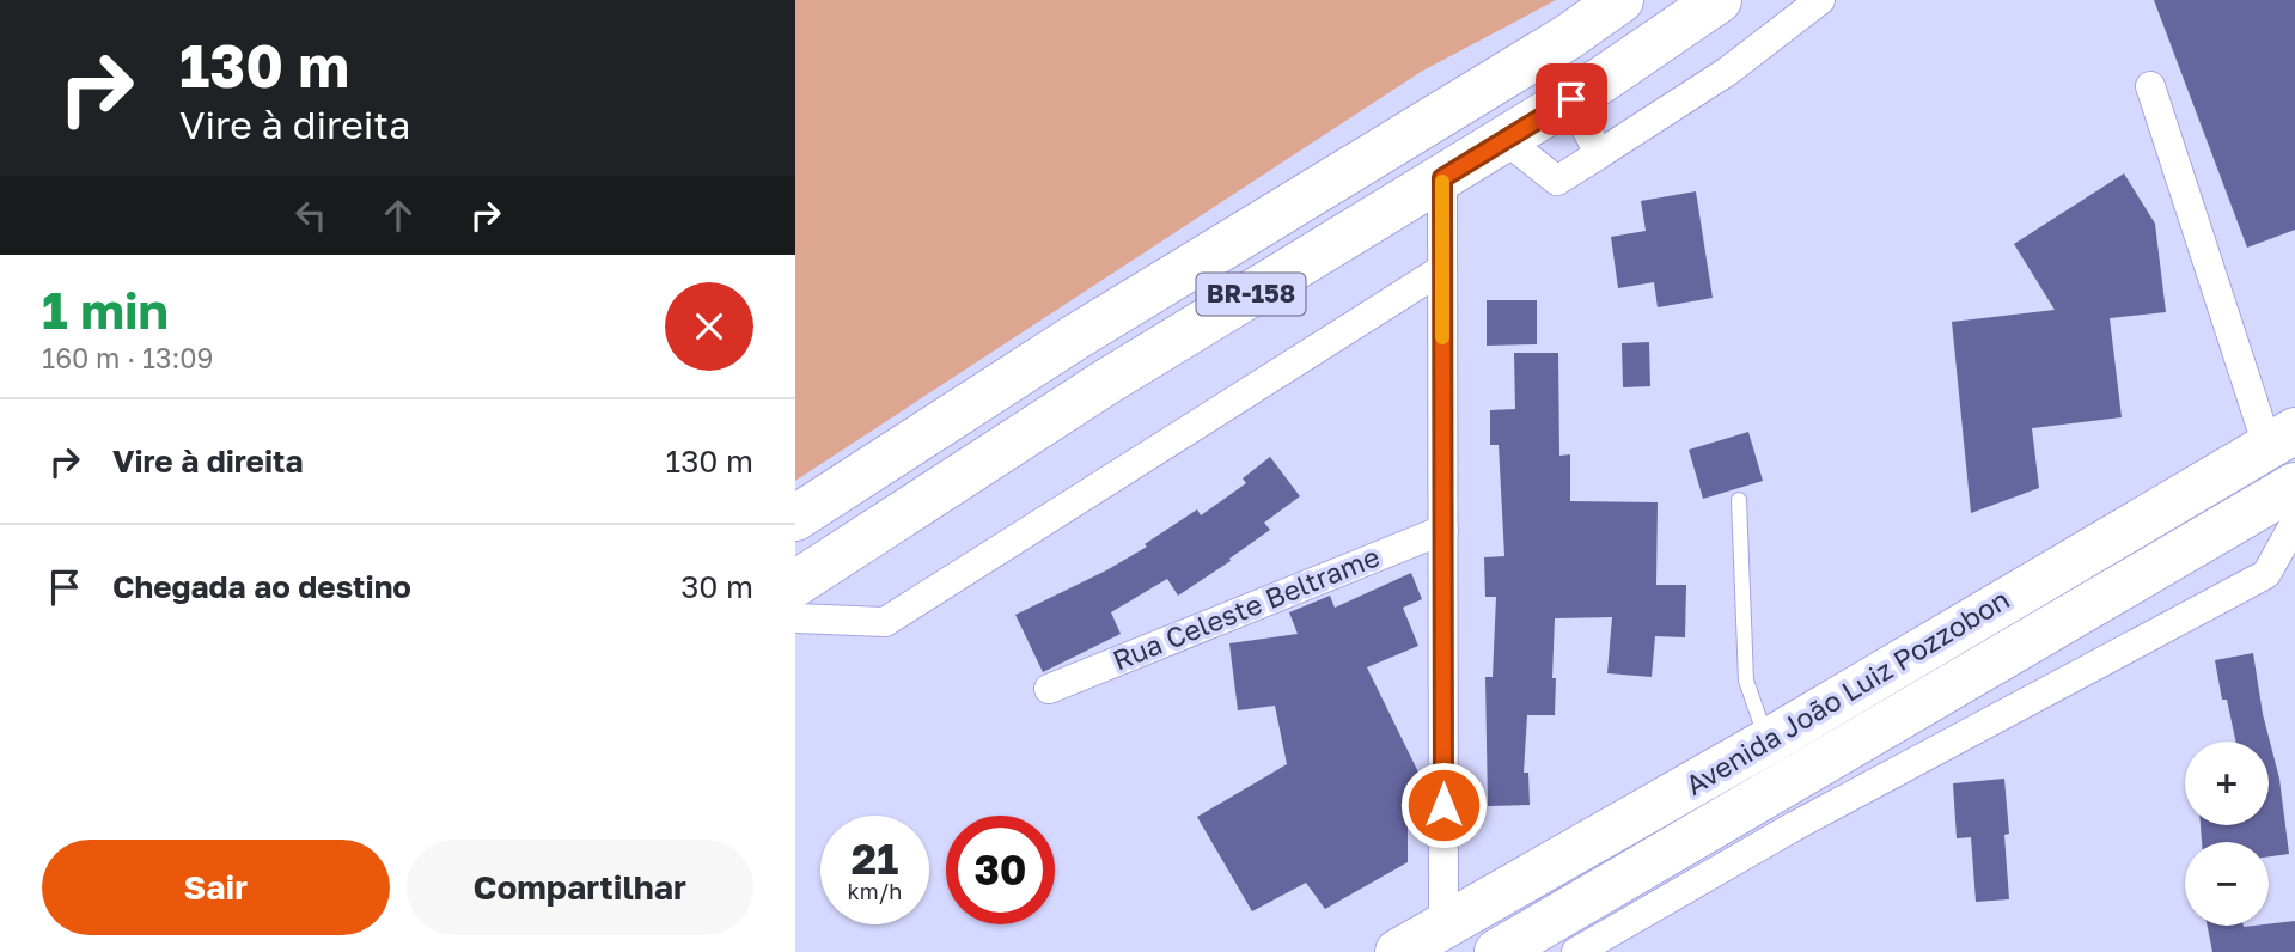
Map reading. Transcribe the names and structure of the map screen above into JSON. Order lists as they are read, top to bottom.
{
  "streets": {
    "main road": ["BR-158", "Avenida João Luiz Pozzobon"],
    "street": ["Rua Celeste Beltrame"]
  },
  "page": {
    "turn": ["130 m", "Vire à direita"],
    "heading": ["1 min", "160 m · 13:09"],
    "list": [
      {
        "name": "Vire à direita",
        "value": "130 m"
      },
      {
        "name": "Chegada ao destino",
        "value": "30 m"
      }
    ],
    "map_buttons": ["+", "−"],
    "speed": "21 km/h",
    "limit": "30",
    "buttons": ["Sair", "Compartilhar"]
  }
}
